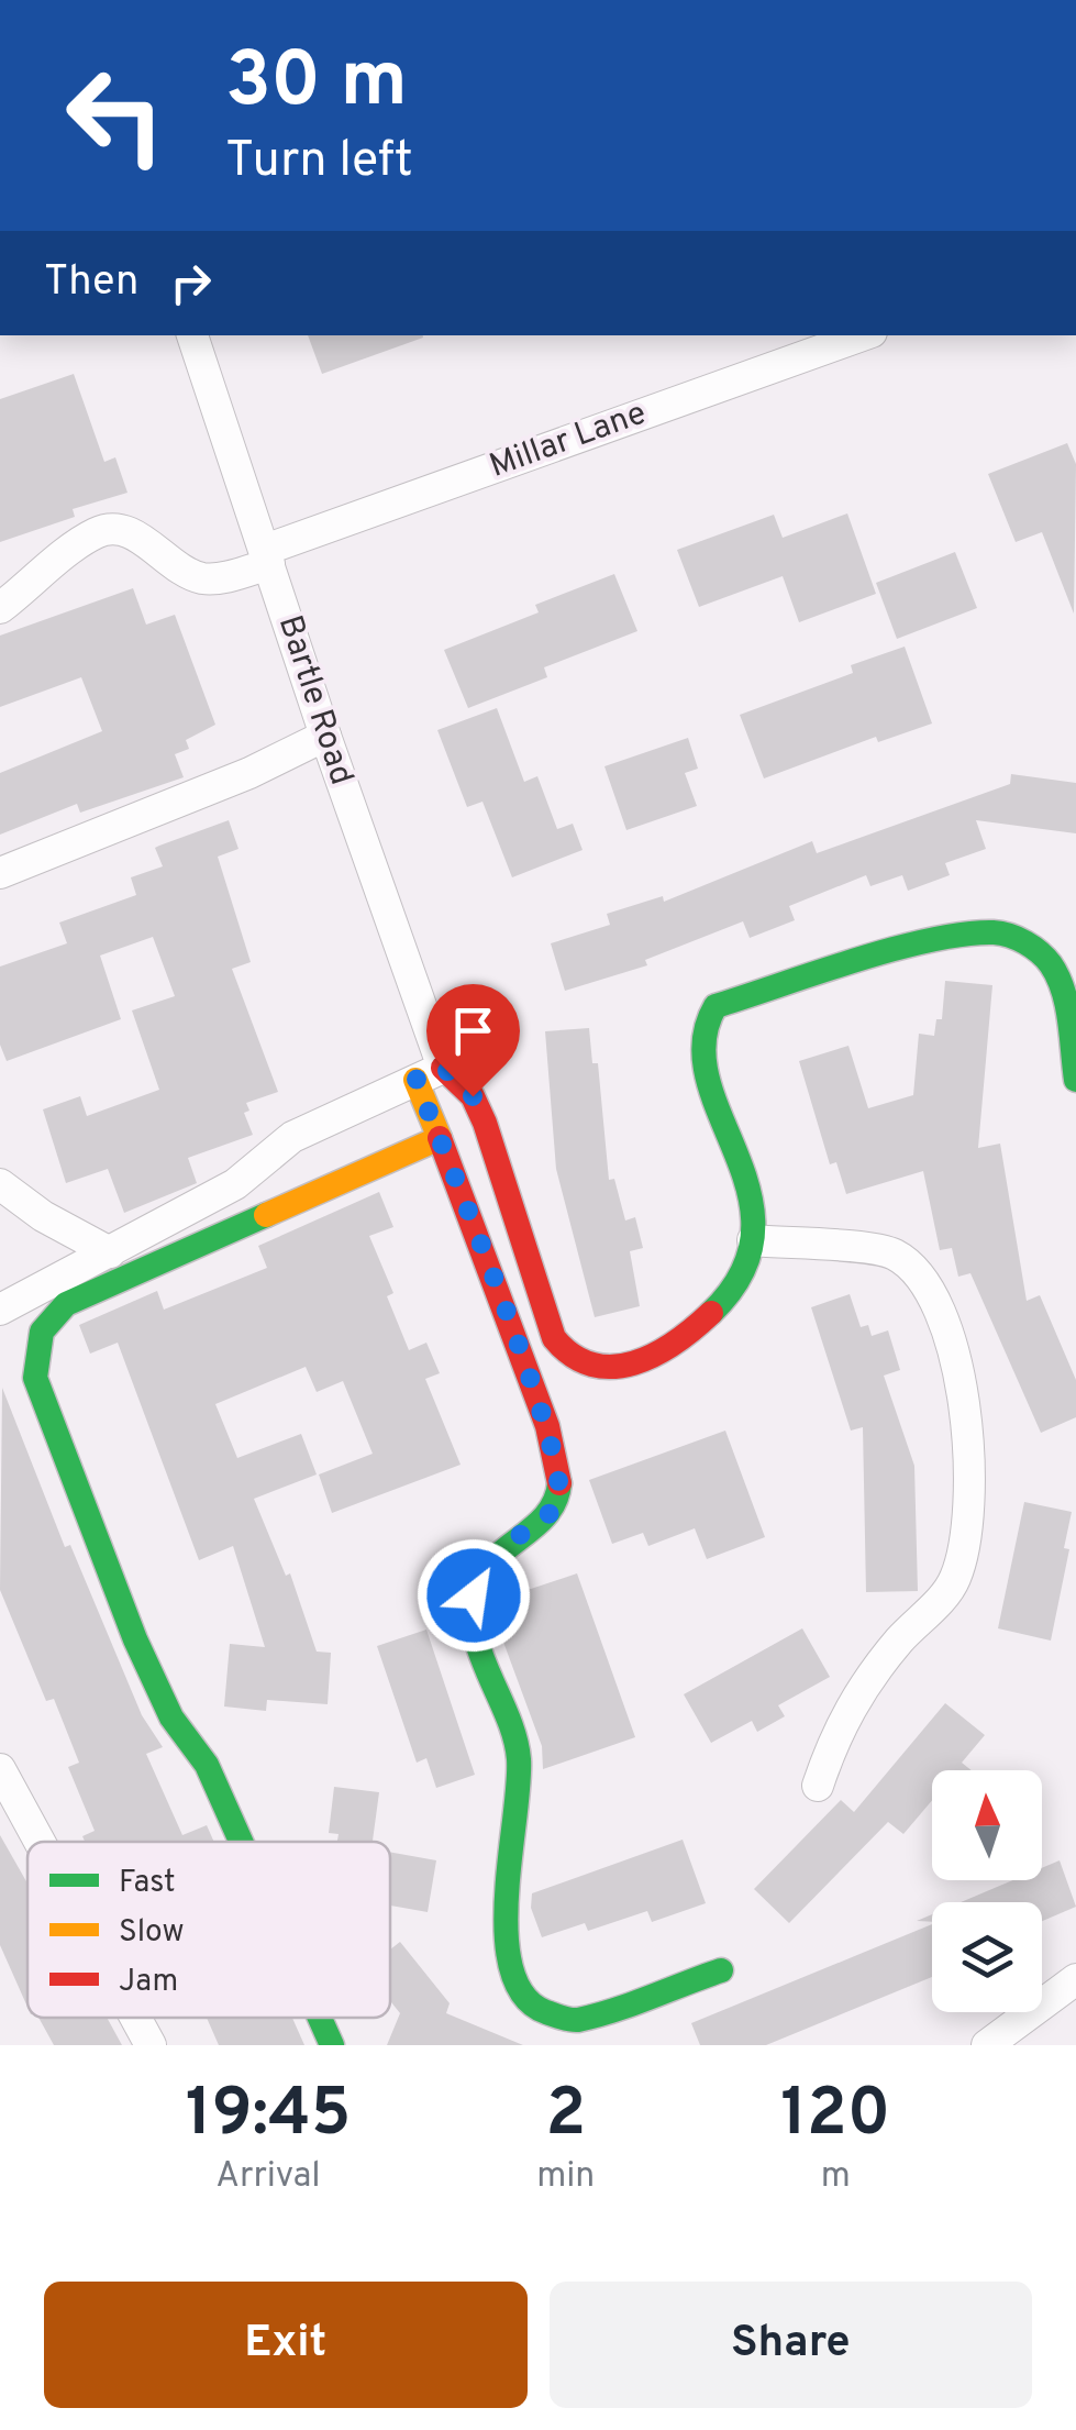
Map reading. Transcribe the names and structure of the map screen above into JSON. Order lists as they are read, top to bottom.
{
  "streets": {
    "street": ["Millar Lane", "Bartle Road"]
  },
  "crossings": [
    ["Millar Lane", "Bartle Road"]
  ],
  "legend": ["Fast", "Slow", "Jam"],
  "north": "top",
  "page": {
    "turn": ["30 m", "Turn left"],
    "then": "Then",
    "eta": [
      "19:45",
      "Arrival",
      "2",
      "min",
      "120",
      "m"
    ],
    "buttons": ["Exit", "Share"]
  }
}
